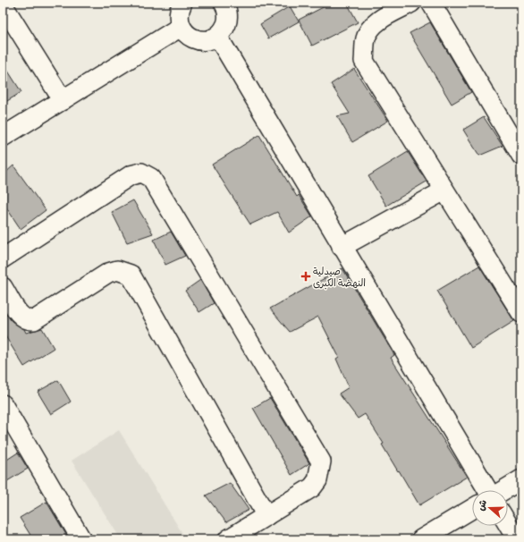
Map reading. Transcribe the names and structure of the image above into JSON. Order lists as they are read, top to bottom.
{
  "places": {
    "health": ["صيدلية النهضة الكبرى"]
  },
  "north": "left"
}
